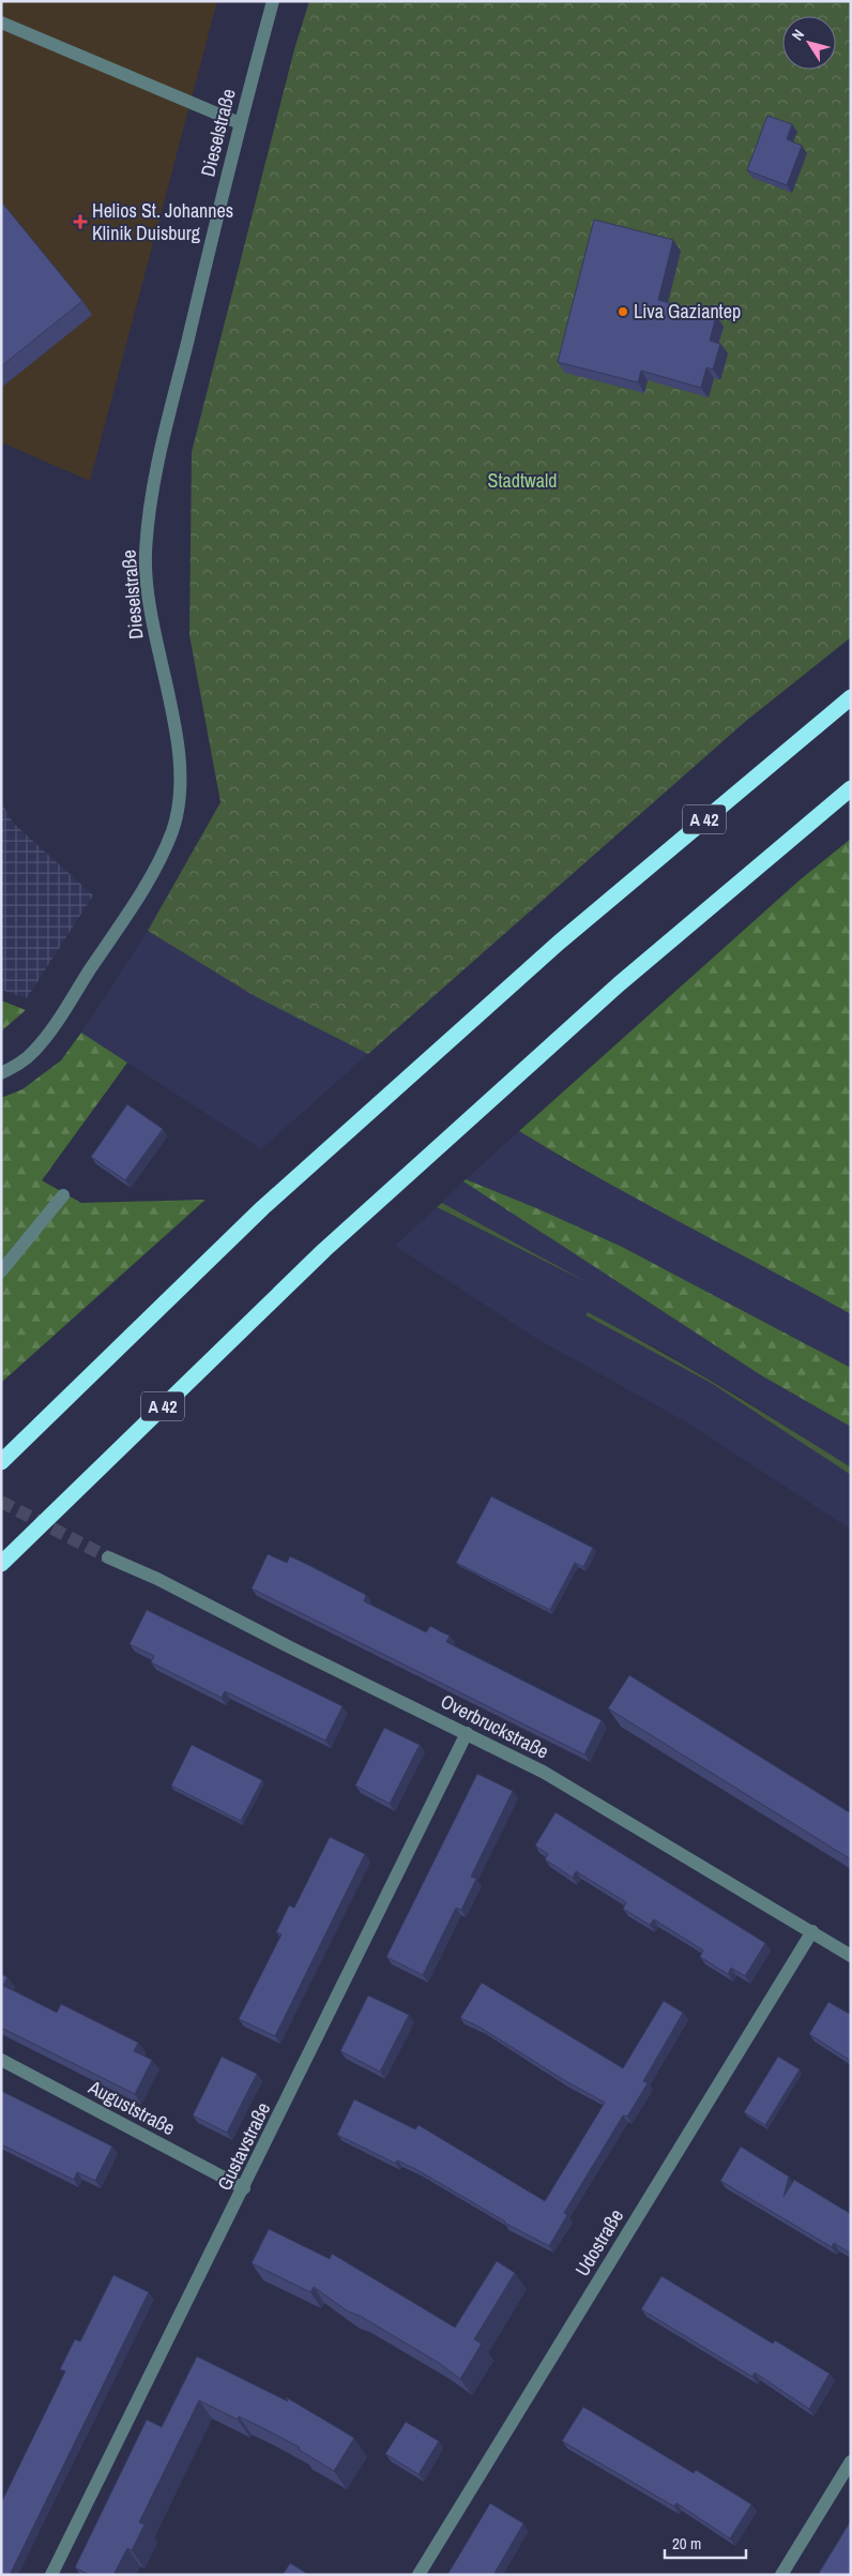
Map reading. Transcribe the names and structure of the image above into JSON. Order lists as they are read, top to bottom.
{
  "streets": {
    "highway": ["A 42"],
    "street": [
      "Dieselstraße",
      "Overbruckstraße",
      "Auguststraße",
      "Gustavstraße",
      "Udostraße"
    ]
  },
  "crossings": [
    ["Overbruckstraße", "Gustavstraße"],
    ["Overbruckstraße", "Udostraße"],
    ["Auguststraße", "Gustavstraße"]
  ],
  "parks": ["Stadtwald"],
  "places": {
    "health": ["Helios St. Johannes Klinik Duisburg"],
    "other": ["Liva Gaziantep"]
  },
  "scale_bar": "20 m",
  "north": "top left"
}
